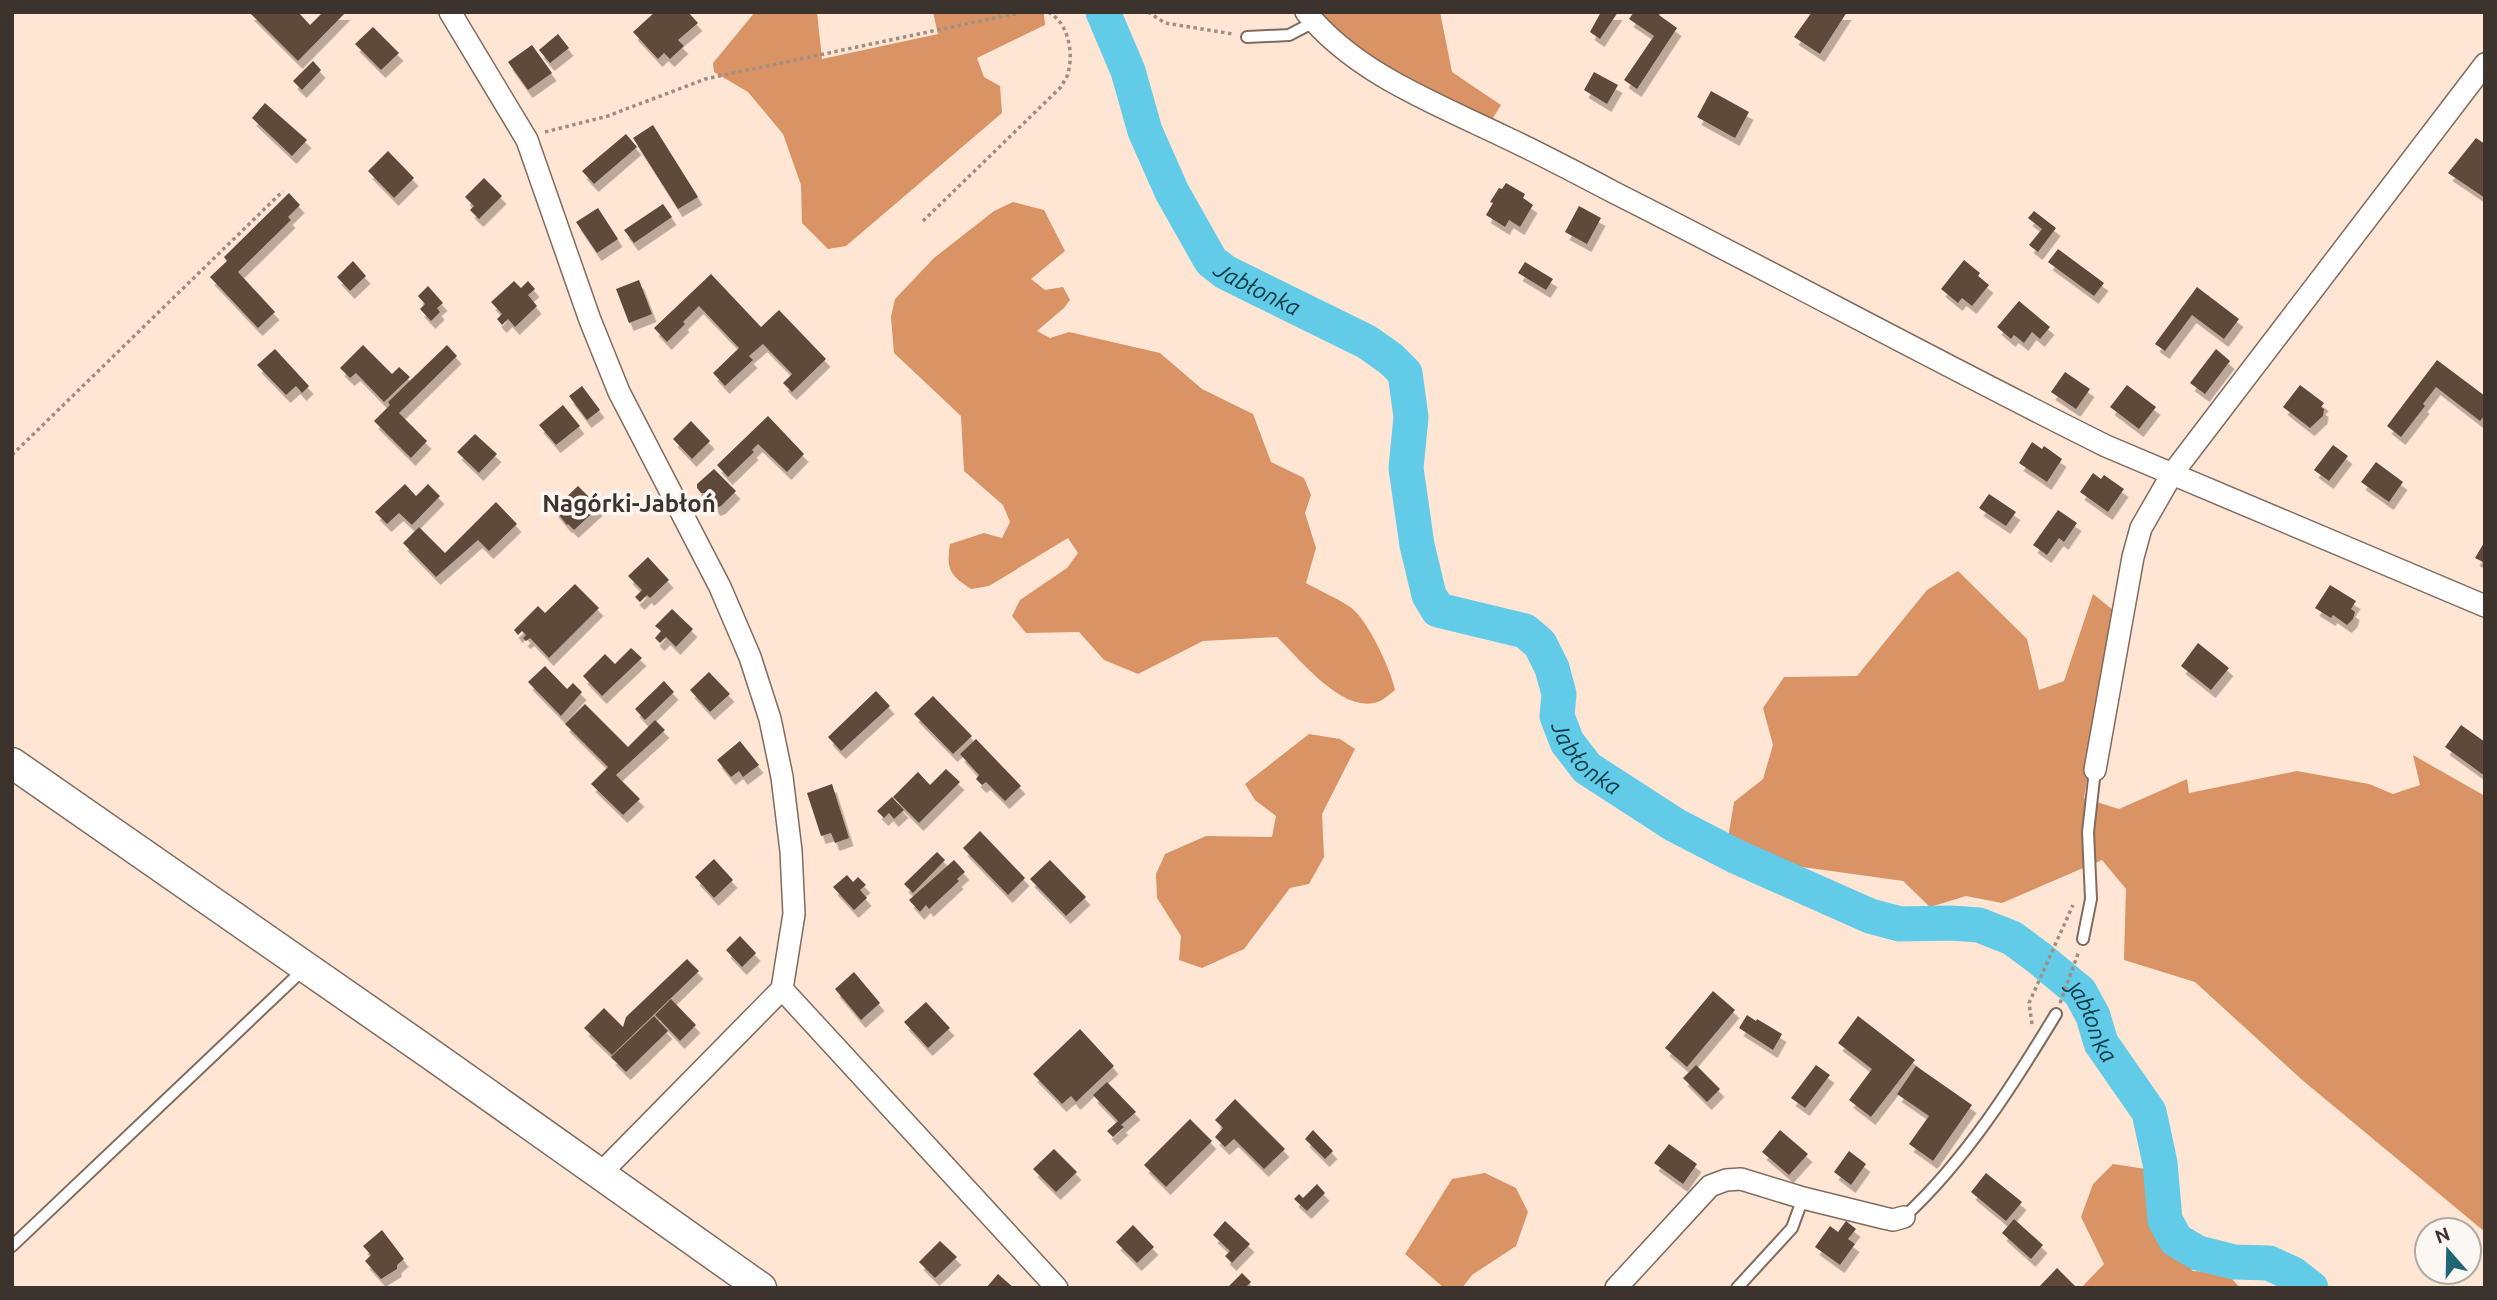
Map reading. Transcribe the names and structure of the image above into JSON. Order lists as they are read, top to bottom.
{
  "districts": ["Nagórki-Jabłoń"],
  "water": ["Jabłonka"],
  "north": "top"
}
